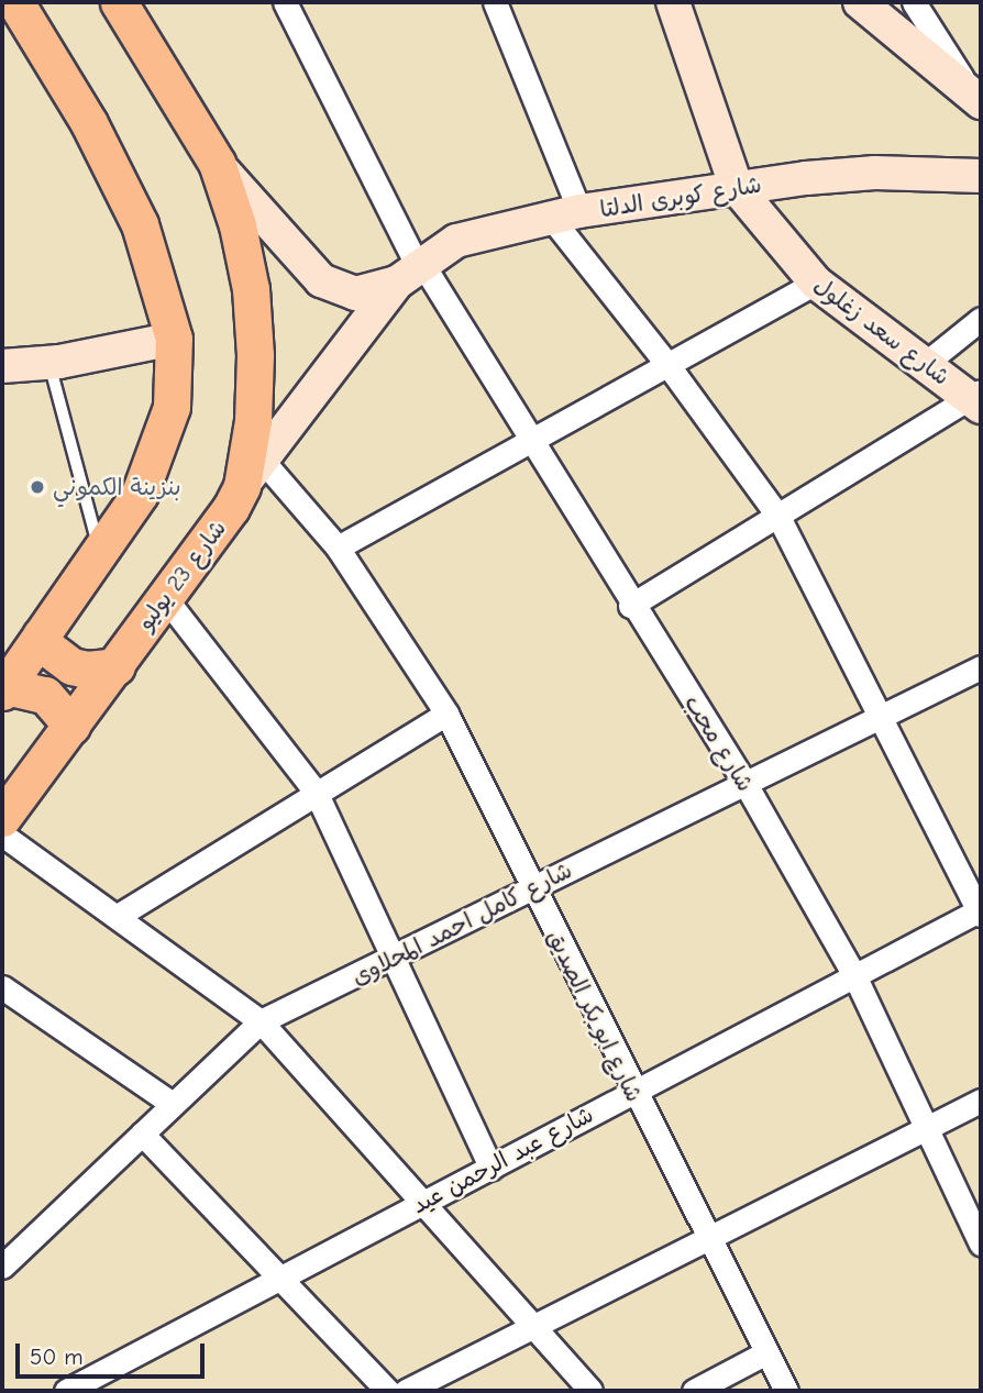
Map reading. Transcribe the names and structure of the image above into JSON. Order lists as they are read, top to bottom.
{
  "streets": {
    "main road": ["شارع 23 يوليو"],
    "street": [
      "شارع كوبرى الدلتا",
      "شارع سعد زغلول",
      "شارع محب",
      "شارع كامل احمد المحلاوى",
      "شارع ابو بكر الصديق",
      "شارع عبد الرحمن عيد"
    ]
  },
  "crossings": [
    ["شارع كوبرى الدلتا", "شارع سعد زغلول"],
    ["شارع كوبرى الدلتا", "شارع 23 يوليو"],
    ["شارع كوبرى الدلتا", "شارع محب"],
    ["شارع كوبرى الدلتا", "شارع ابو بكر الصديق"],
    ["شارع 23 يوليو", "شارع ابو بكر الصديق"],
    ["شارع محب", "شارع كامل احمد المحلاوى"],
    ["شارع محب", "شارع عبد الرحمن عيد"],
    ["شارع كامل احمد المحلاوى", "شارع ابو بكر الصديق"],
    ["شارع ابو بكر الصديق", "شارع عبد الرحمن عيد"]
  ],
  "places": ["بنزينة الكموني"],
  "scale_bar": "50 m"
}
